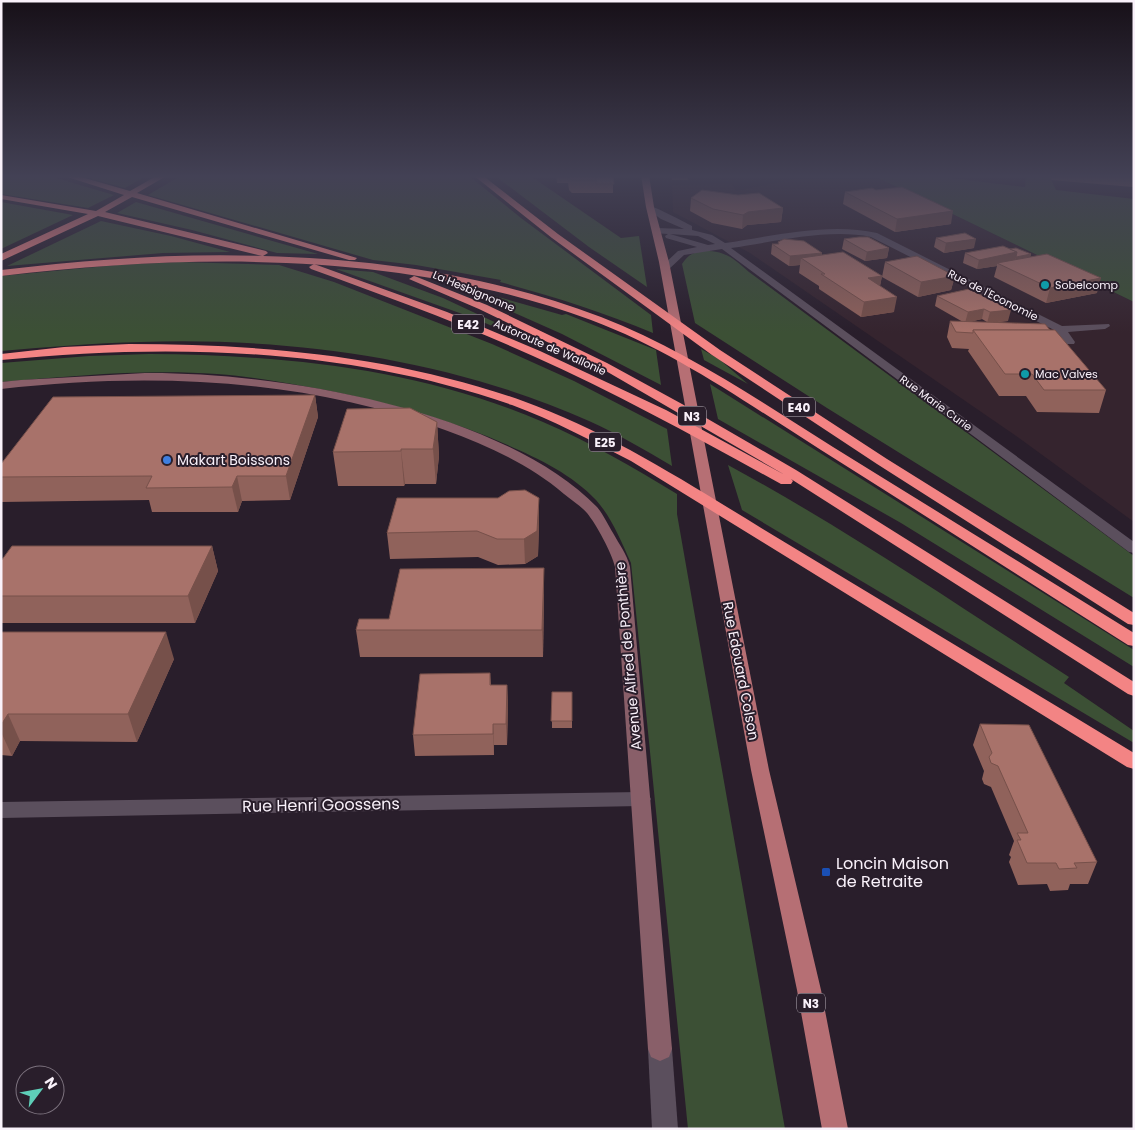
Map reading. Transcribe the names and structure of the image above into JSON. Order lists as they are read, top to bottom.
{
  "streets": {
    "highway": [
      "La Hesbignonne",
      "E42",
      "Autoroute de Wallonie",
      "E40",
      "E25"
    ],
    "main road": ["N3", "Rue Edouard Colson"],
    "street": [
      "Rue de l'Economie",
      "Rue Marie Curie",
      "Avenue Alfred de Ponthière",
      "Rue Henri Goossens"
    ]
  },
  "crossings": [
    ["La Hesbignonne", "Autoroute de Wallonie"],
    ["Rue de l'Economie", "Rue Edouard Colson"],
    ["Avenue Alfred de Ponthière", "Rue Henri Goossens"]
  ],
  "places": {
    "other": ["Sobelcomp", "Mac Valves", "Makart Boissons"],
    "transit": ["Loncin Maison de Retraite"]
  },
  "north": "top right"
}
